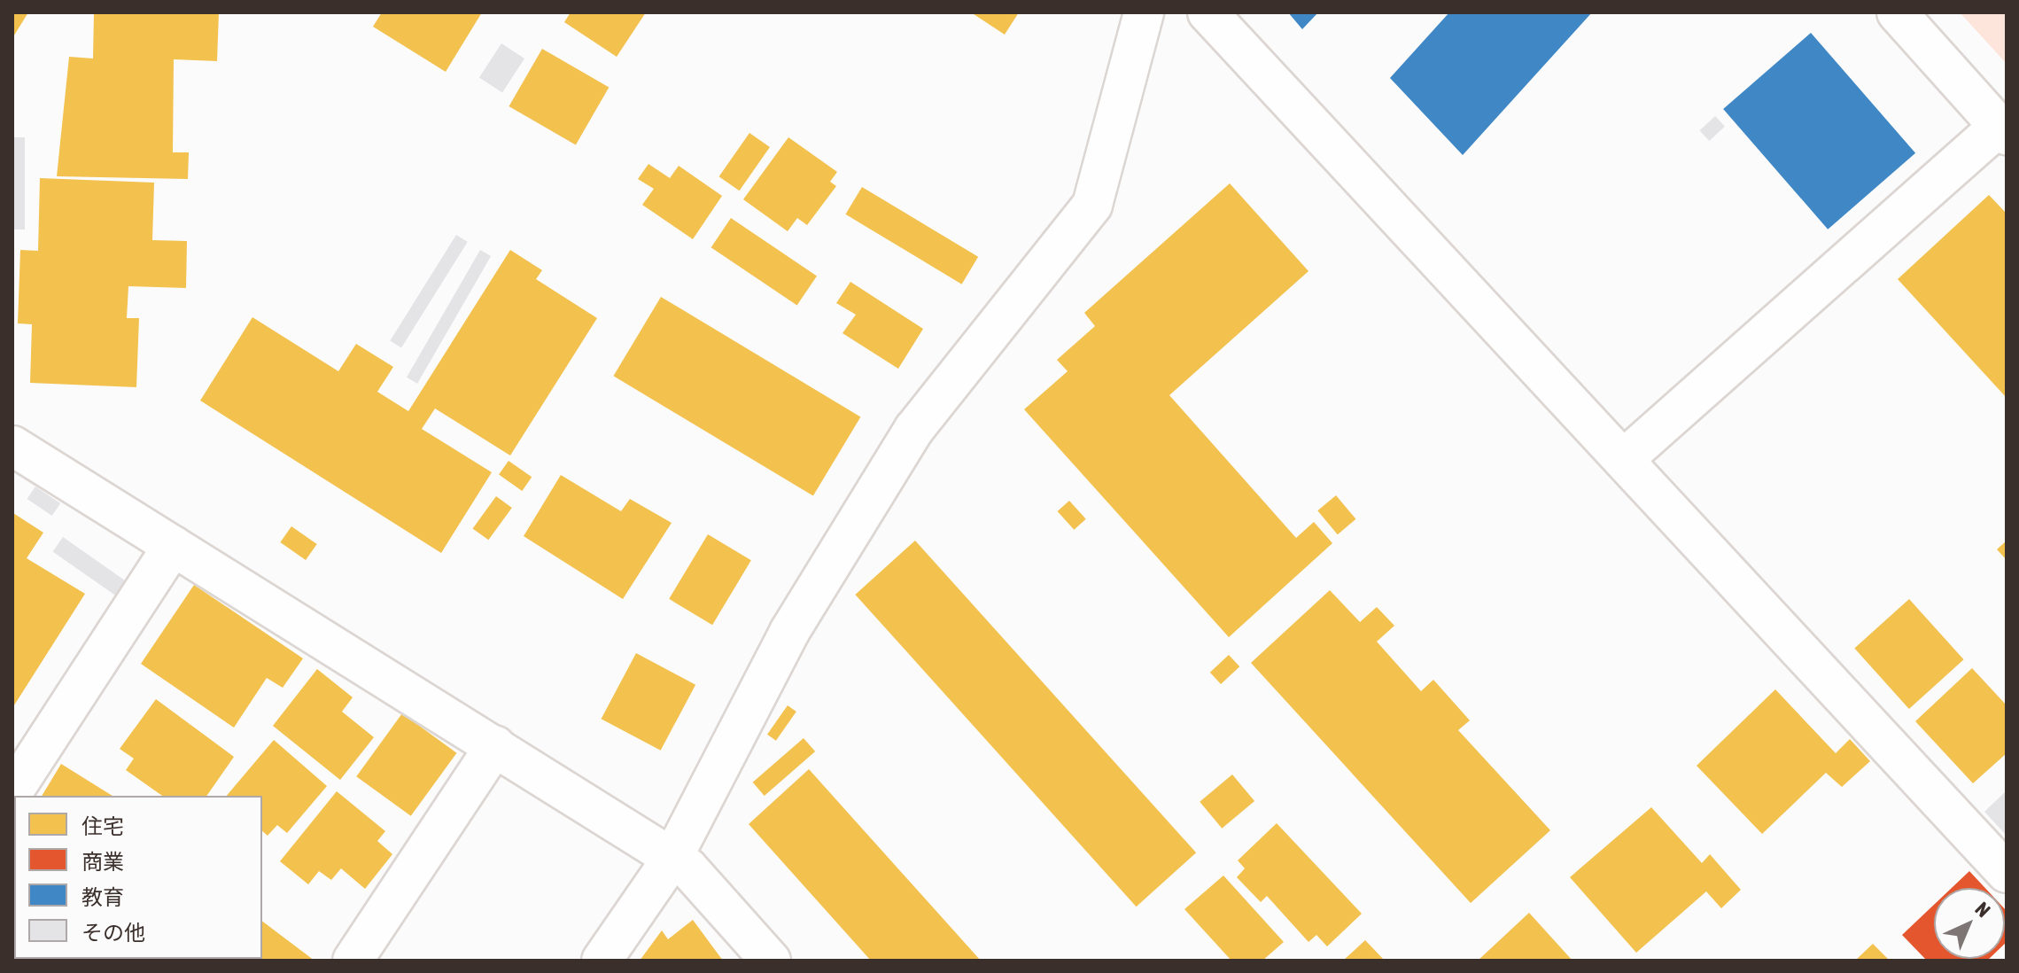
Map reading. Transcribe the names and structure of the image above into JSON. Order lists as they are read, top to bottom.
{
  "legend": [
    "住宅",
    "商業",
    "教育",
    "その他"
  ],
  "north": "top right"
}
